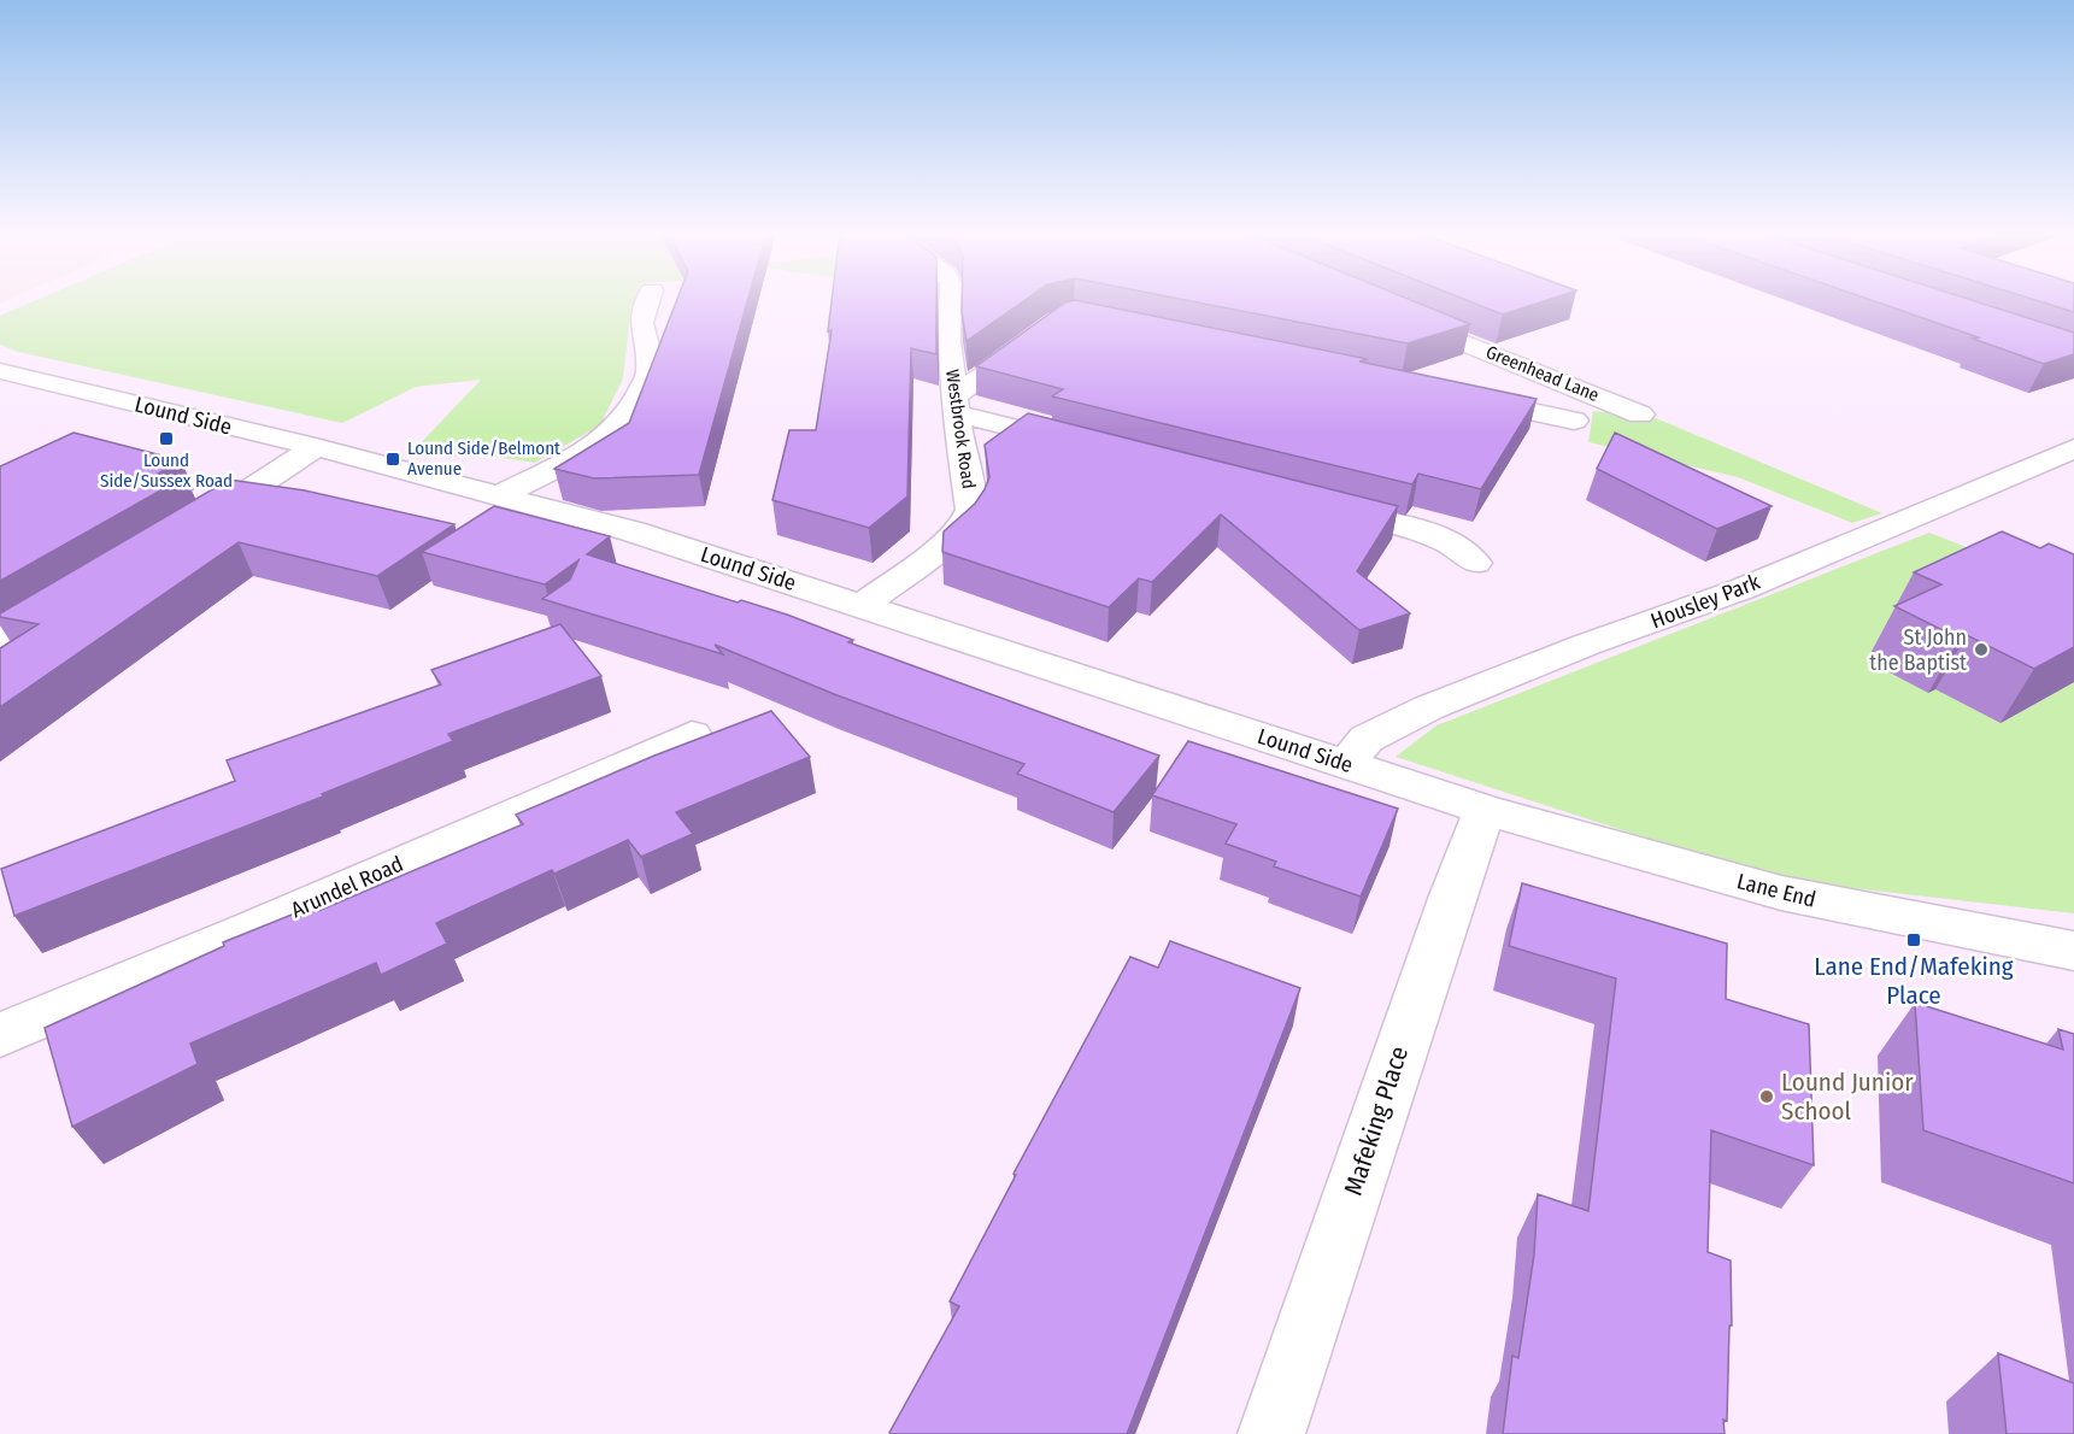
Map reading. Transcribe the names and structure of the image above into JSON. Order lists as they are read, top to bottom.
{
  "streets": {
    "street": [
      "Greenhead Lane",
      "Lound Side",
      "Westbrook Road",
      "Housley Park",
      "Arundel Road",
      "Lane End",
      "Mafeking Place"
    ]
  },
  "crossings": [
    ["Lound Side", "Westbrook Road"],
    ["Lound Side", "Housley Park"],
    ["Lound Side", "Lane End"],
    ["Lound Side", "Mafeking Place"],
    ["Lane End", "Mafeking Place"]
  ],
  "places": {
    "transit": ["Lound Side/Sussex Road", "Lound Side/Belmont Avenue", "Lane End/Mafeking Place"],
    "other": ["St John the Baptist", "Lound Junior School"]
  }
}
